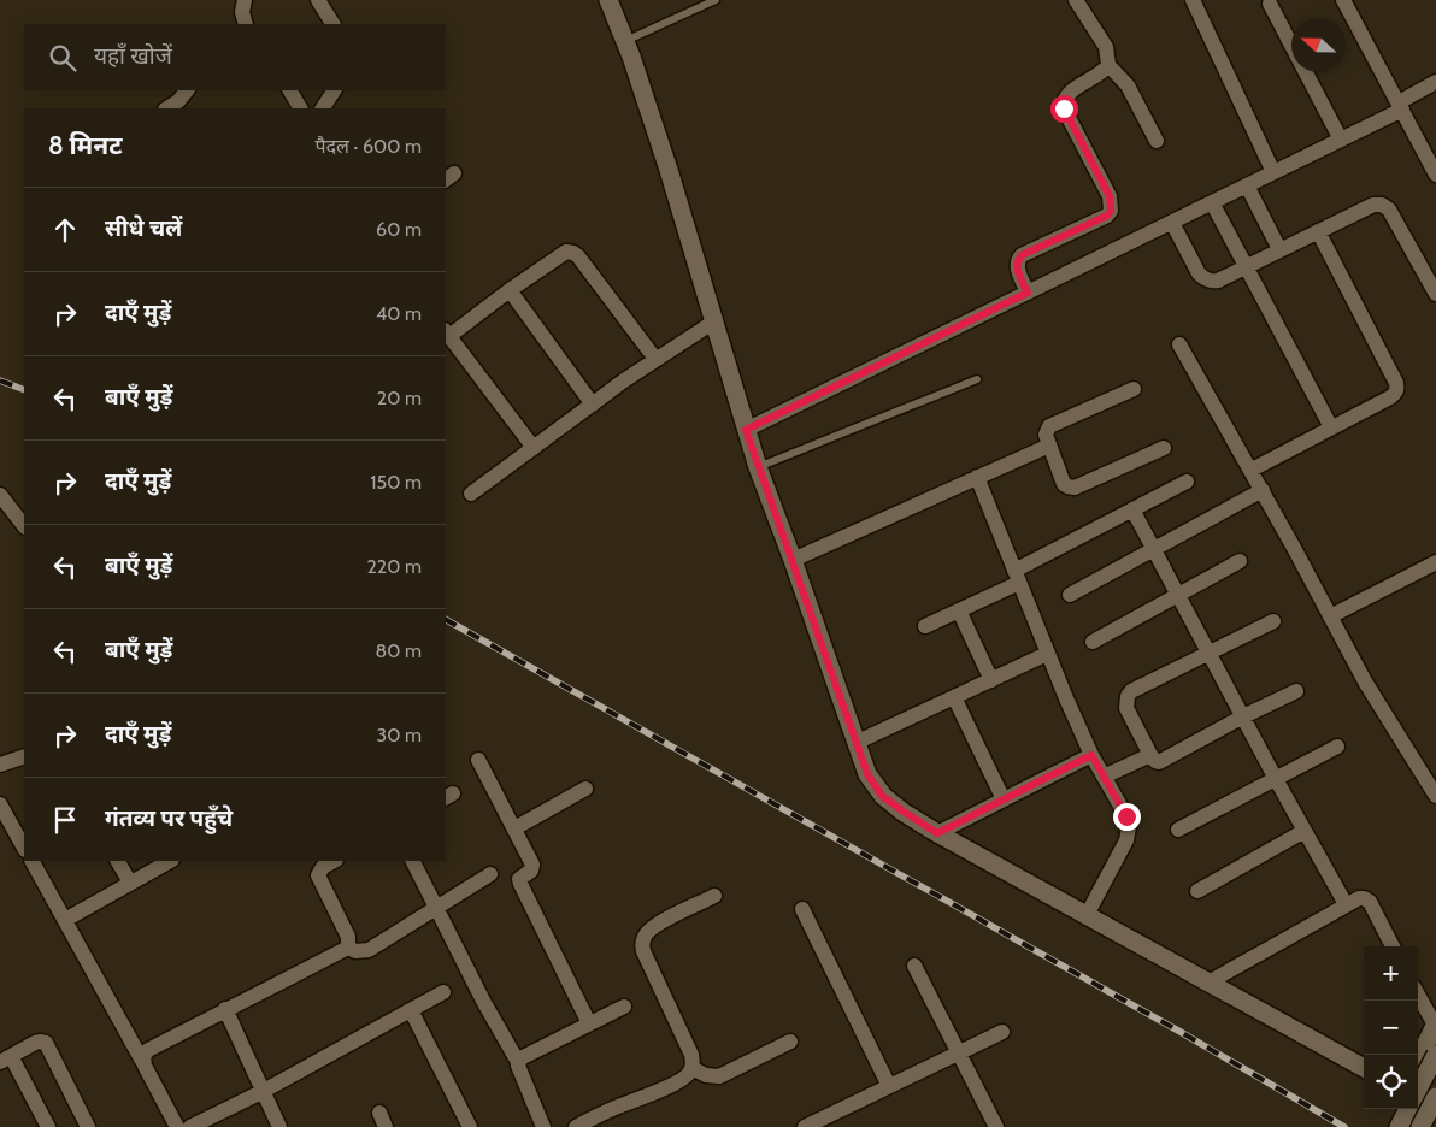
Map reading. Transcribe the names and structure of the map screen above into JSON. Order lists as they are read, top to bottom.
{
  "north": "left",
  "page": {
    "search": "यहाँ खोजें",
    "heading": ["8 मिनट", "पैदल · 600 m"],
    "list": [
      ["सीधे चलें", "60 m"],
      ["दाएँ मुड़ें", "40 m"],
      ["बाएँ मुड़ें", "20 m"],
      ["दाएँ मुड़ें", "150 m"],
      ["बाएँ मुड़ें", "220 m"],
      ["बाएँ मुड़ें", "80 m"],
      ["दाएँ मुड़ें", "30 m"],
      "गंतव्य पर पहुँचे"
    ],
    "map_buttons": ["+", "−"]
  }
}
